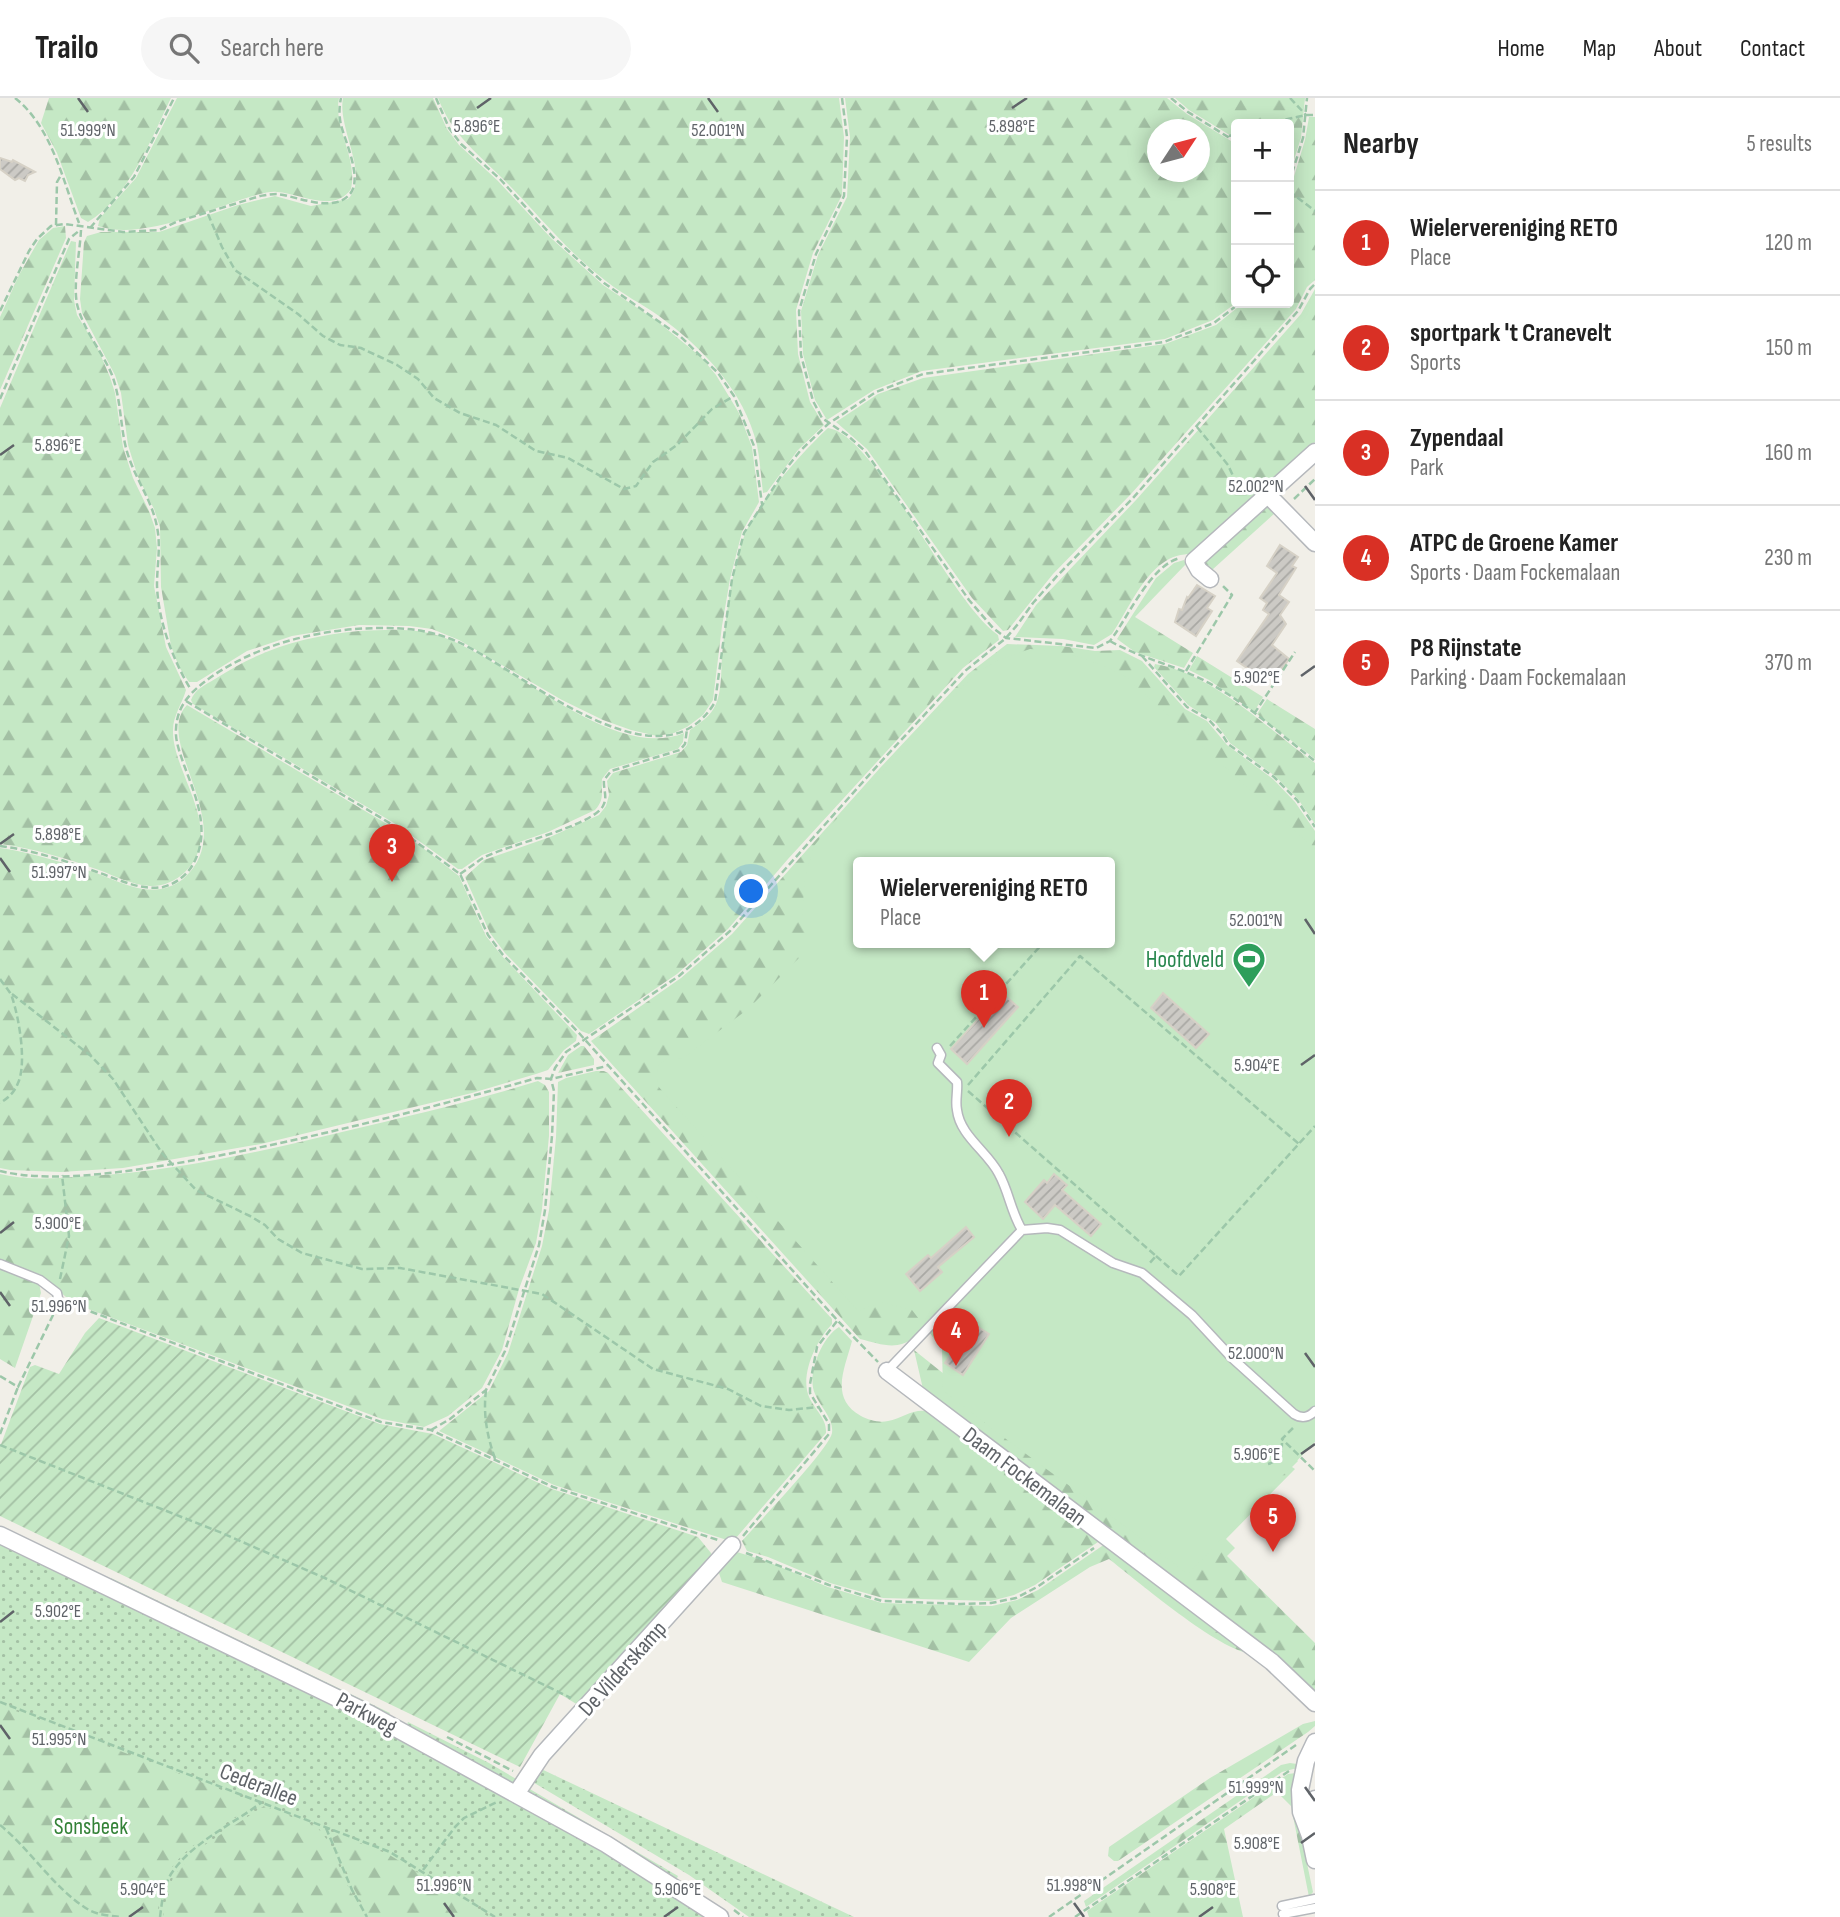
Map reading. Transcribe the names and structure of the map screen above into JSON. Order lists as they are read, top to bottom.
{
  "streets": {
    "street": ["Daam Fockemalaan", "De Vilderskamp", "Parkweg"],
    "path": ["Cederallee"]
  },
  "crossings": [
    ["De Vilderskamp", "Parkweg"]
  ],
  "parks": ["Sonsbeek"],
  "places": {
    "sports": ["Hoofdveld"]
  },
  "north": "top right",
  "page": {
    "header": "Trailo",
    "search": "Search here",
    "nav": [
      "Home",
      "Map",
      "About",
      "Contact"
    ],
    "heading": ["Nearby", "5 results"],
    "map_buttons": ["+", "−"],
    "list": [
      {
        "mark": "1",
        "name": "Wielervereniging RETO",
        "note": "Place",
        "value": "120 m"
      },
      {
        "mark": "2",
        "name": "sportpark 't Cranevelt",
        "note": "Sports",
        "value": "150 m"
      },
      {
        "mark": "3",
        "name": "Zypendaal",
        "note": "Park",
        "value": "160 m"
      },
      {
        "mark": "4",
        "name": "ATPC de Groene Kamer",
        "note": "Sports · Daam Fockemalaan",
        "value": "230 m"
      },
      {
        "mark": "5",
        "name": "P8 Rijnstate",
        "note": "Parking · Daam Fockemalaan",
        "value": "370 m"
      }
    ],
    "pins": [
      "3",
      "1",
      "2",
      "4",
      "5"
    ],
    "popup": ["Wielervereniging RETO", "Place"]
  },
  "coordinates": [
    "5.896°E",
    "5.898°E",
    "51.999°N",
    "52.001°N",
    "52.002°N",
    "5.902°E",
    "51.997°N",
    "5.904°E",
    "5.900°E",
    "51.996°N",
    "52.000°N",
    "5.906°E",
    "51.995°N",
    "5.908°E",
    "51.998°N"
  ]
}
